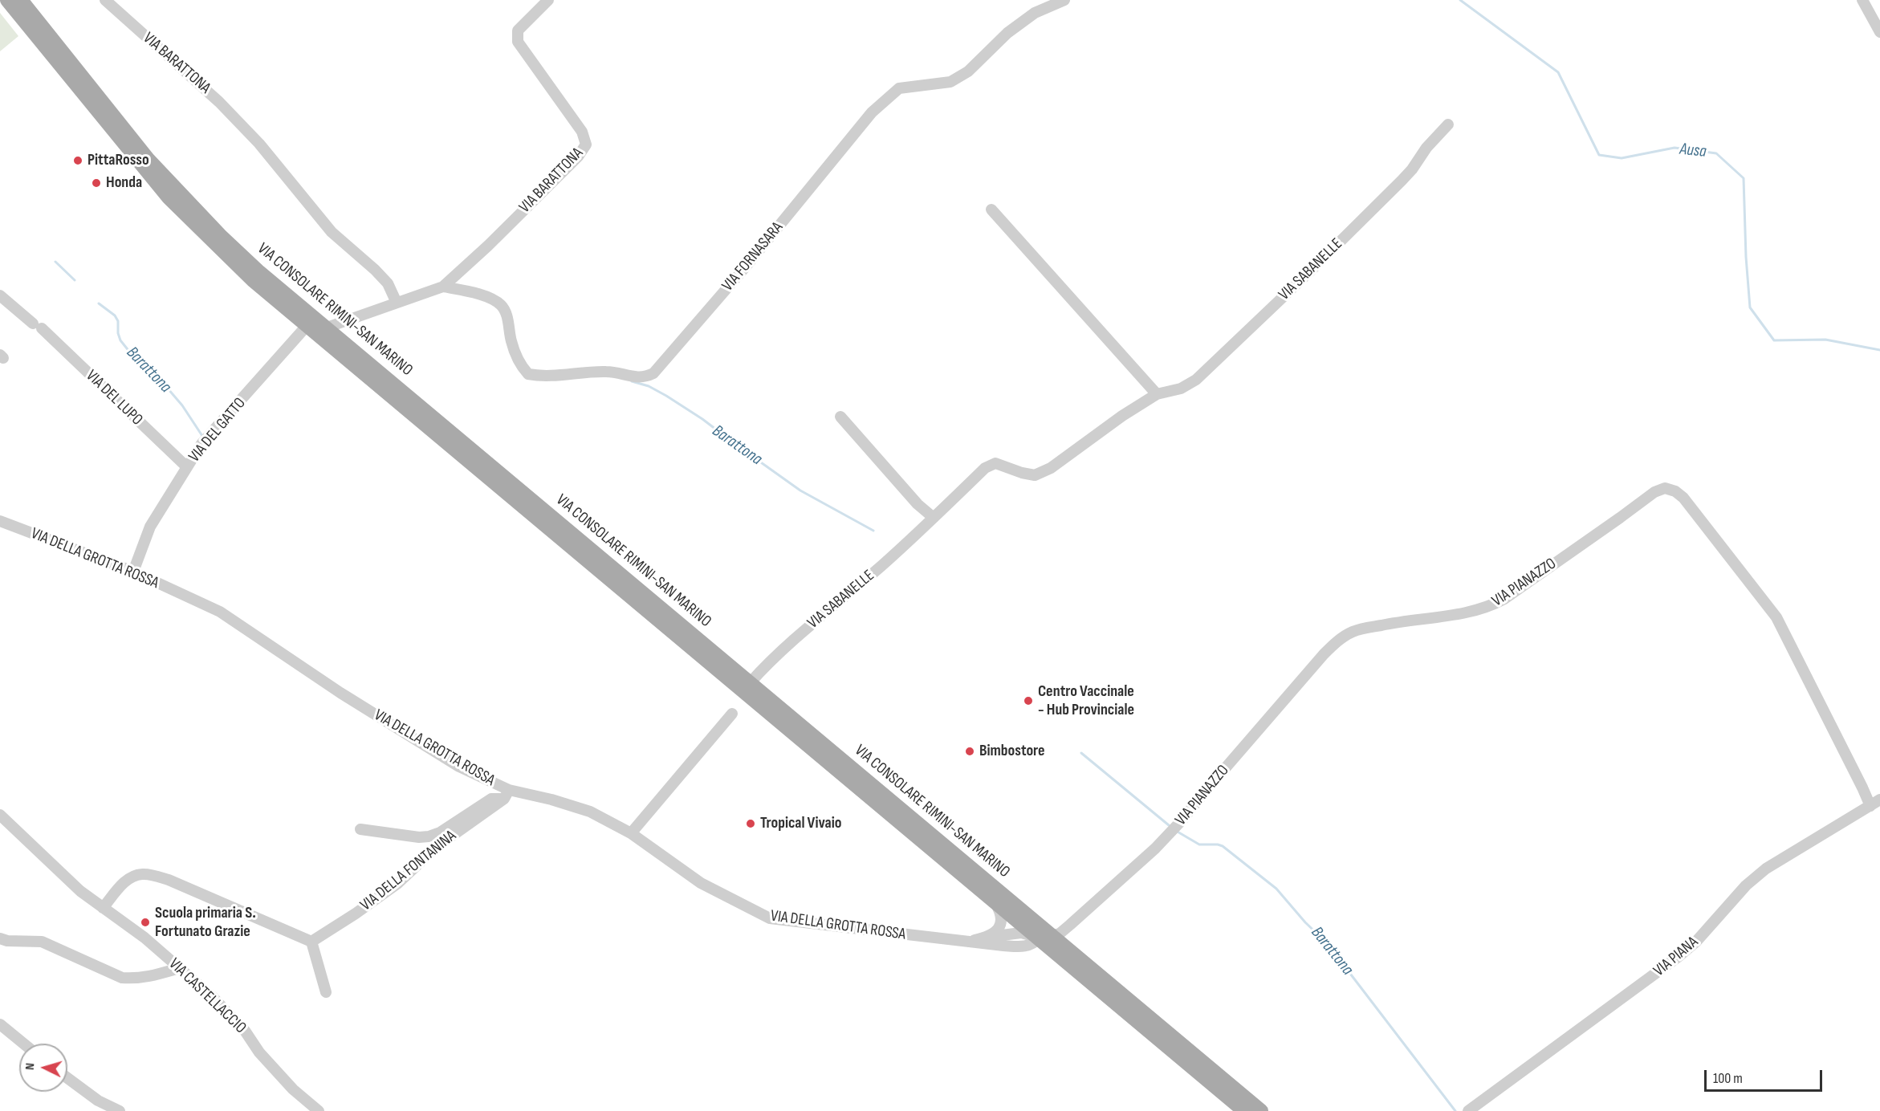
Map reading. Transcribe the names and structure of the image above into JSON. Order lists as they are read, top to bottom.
{
  "streets": {
    "main road": ["VIA CONSOLARE RIMINI-SAN MARINO"],
    "street": [
      "VIA BARATTONA",
      "VIA FORNASARA",
      "VIA SABANELLE",
      "VIA DEL LUPO",
      "VIA DEL GATTO",
      "VIA DELLA GROTTA ROSSA",
      "VIA PIANAZZO",
      "VIA DELLA FONTANINA",
      "VIA PIANA",
      "VIA CASTELLACCIO"
    ]
  },
  "crossings": [
    ["VIA BARATTONA", "VIA FORNASARA"],
    ["VIA BARATTONA", "VIA CONSOLARE RIMINI-SAN MARINO"],
    ["VIA SABANELLE", "VIA CONSOLARE RIMINI-SAN MARINO"],
    ["VIA CONSOLARE RIMINI-SAN MARINO", "VIA DEL GATTO"],
    ["VIA CONSOLARE RIMINI-SAN MARINO", "VIA DELLA GROTTA ROSSA"],
    ["VIA CONSOLARE RIMINI-SAN MARINO", "VIA PIANAZZO"],
    ["VIA DEL LUPO", "VIA DEL GATTO"],
    ["VIA DEL GATTO", "VIA DELLA GROTTA ROSSA"],
    ["VIA DELLA GROTTA ROSSA", "VIA PIANAZZO"],
    ["VIA DELLA GROTTA ROSSA", "VIA DELLA FONTANINA"],
    ["VIA PIANAZZO", "VIA PIANA"]
  ],
  "water": ["Ausa", "Barattona"],
  "places": [
    "PittaRosso",
    "Honda",
    "Centro Vaccinale - Hub Provinciale",
    "Bimbostore",
    "Tropical Vivaio",
    "Scuola primaria S. Fortunato Grazie"
  ],
  "scale_bar": "100 m",
  "north": "left"
}
